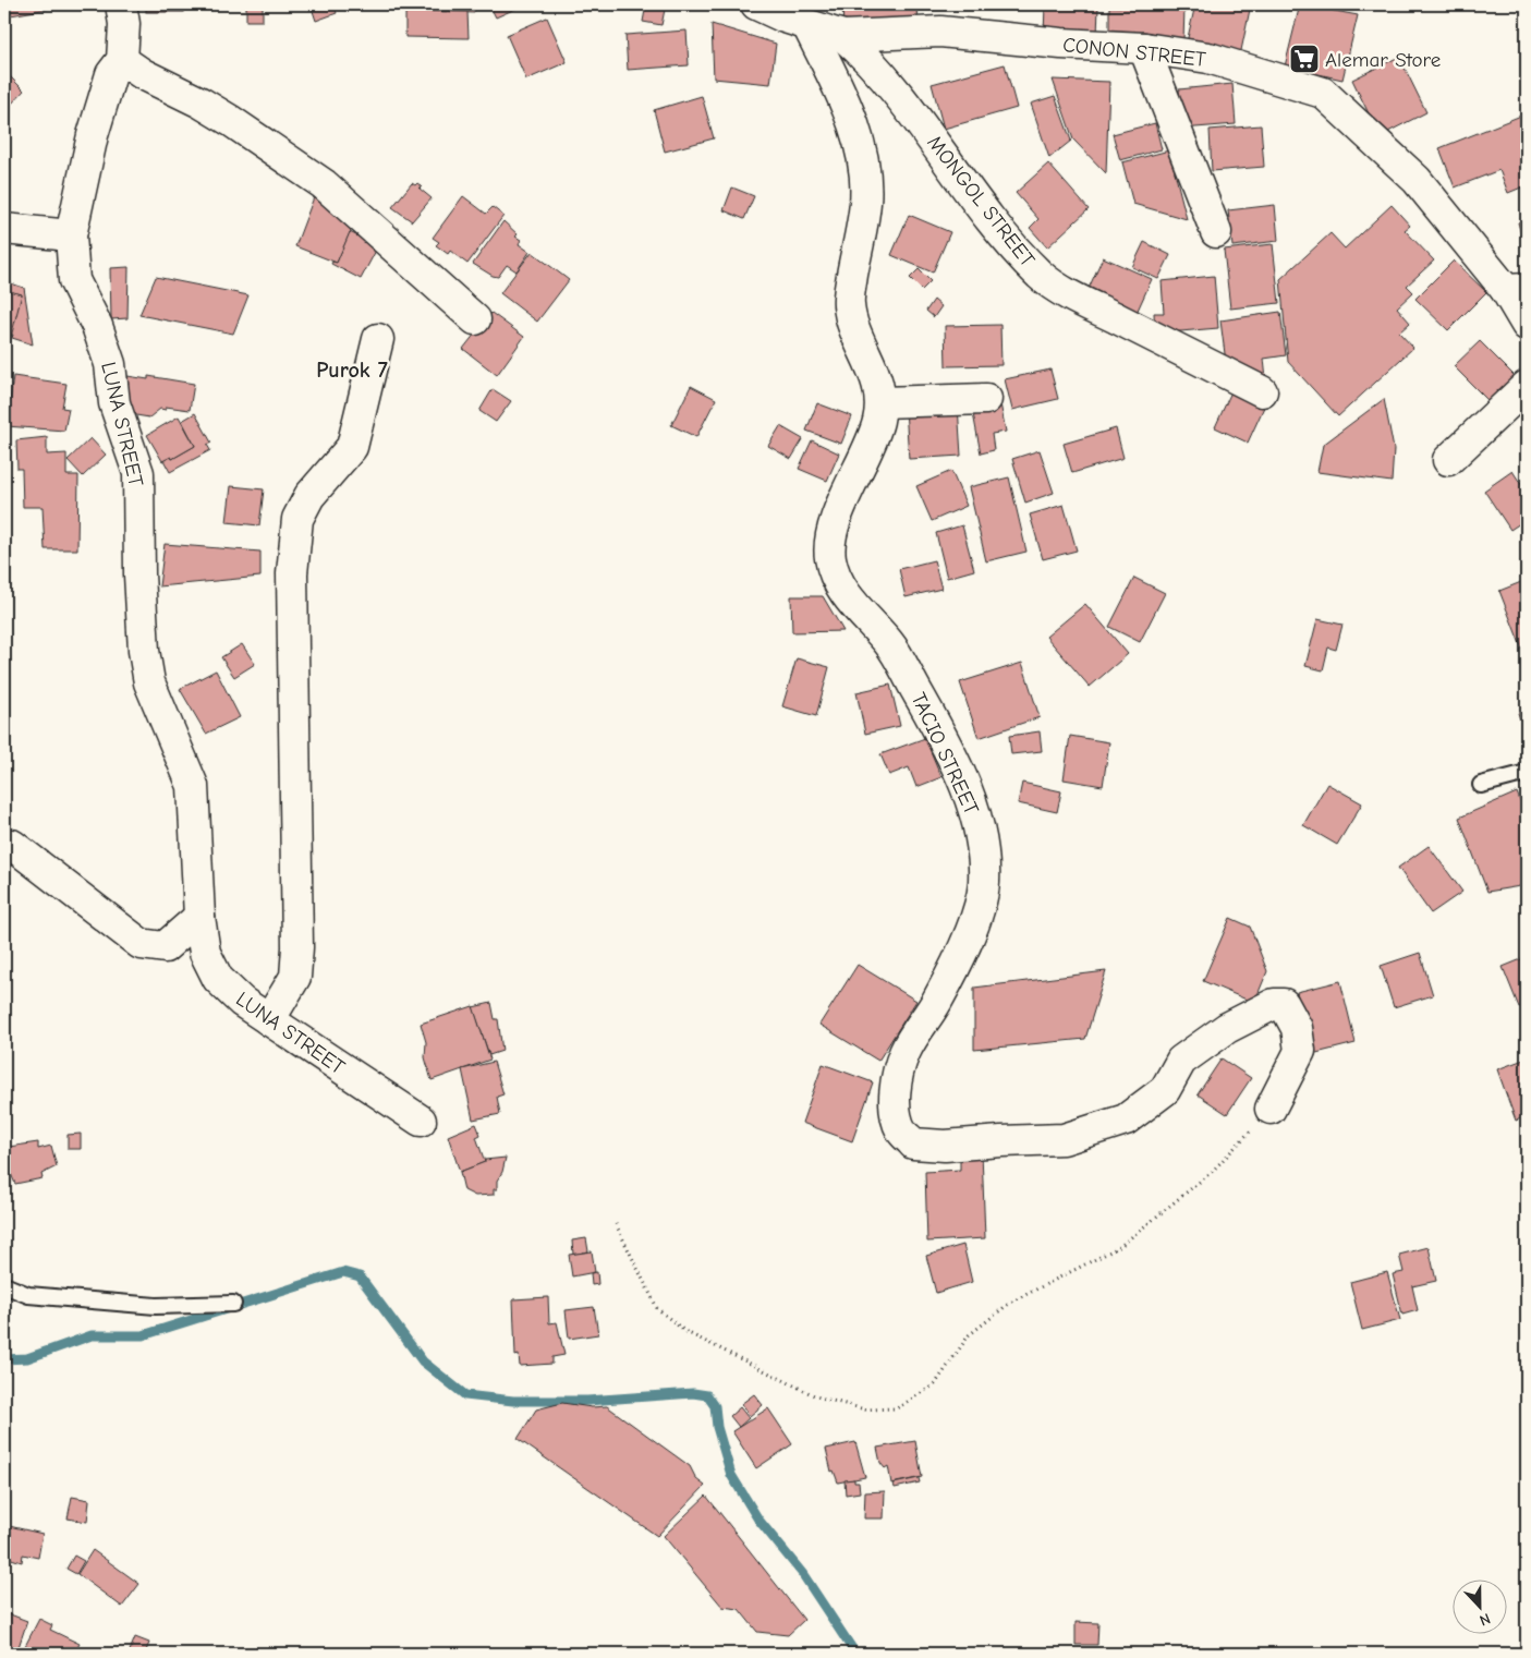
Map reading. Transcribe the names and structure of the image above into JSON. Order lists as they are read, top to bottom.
{
  "streets": {
    "street": [
      "CONON STREET",
      "MONGOL STREET",
      "LUNA STREET",
      "TACIO STREET"
    ]
  },
  "crossings": [
    ["CONON STREET", "MONGOL STREET"],
    ["CONON STREET", "TACIO STREET"]
  ],
  "districts": ["Purok 7"],
  "places": {
    "supermarket": ["Alemar Store"]
  },
  "north": "bottom"
}
